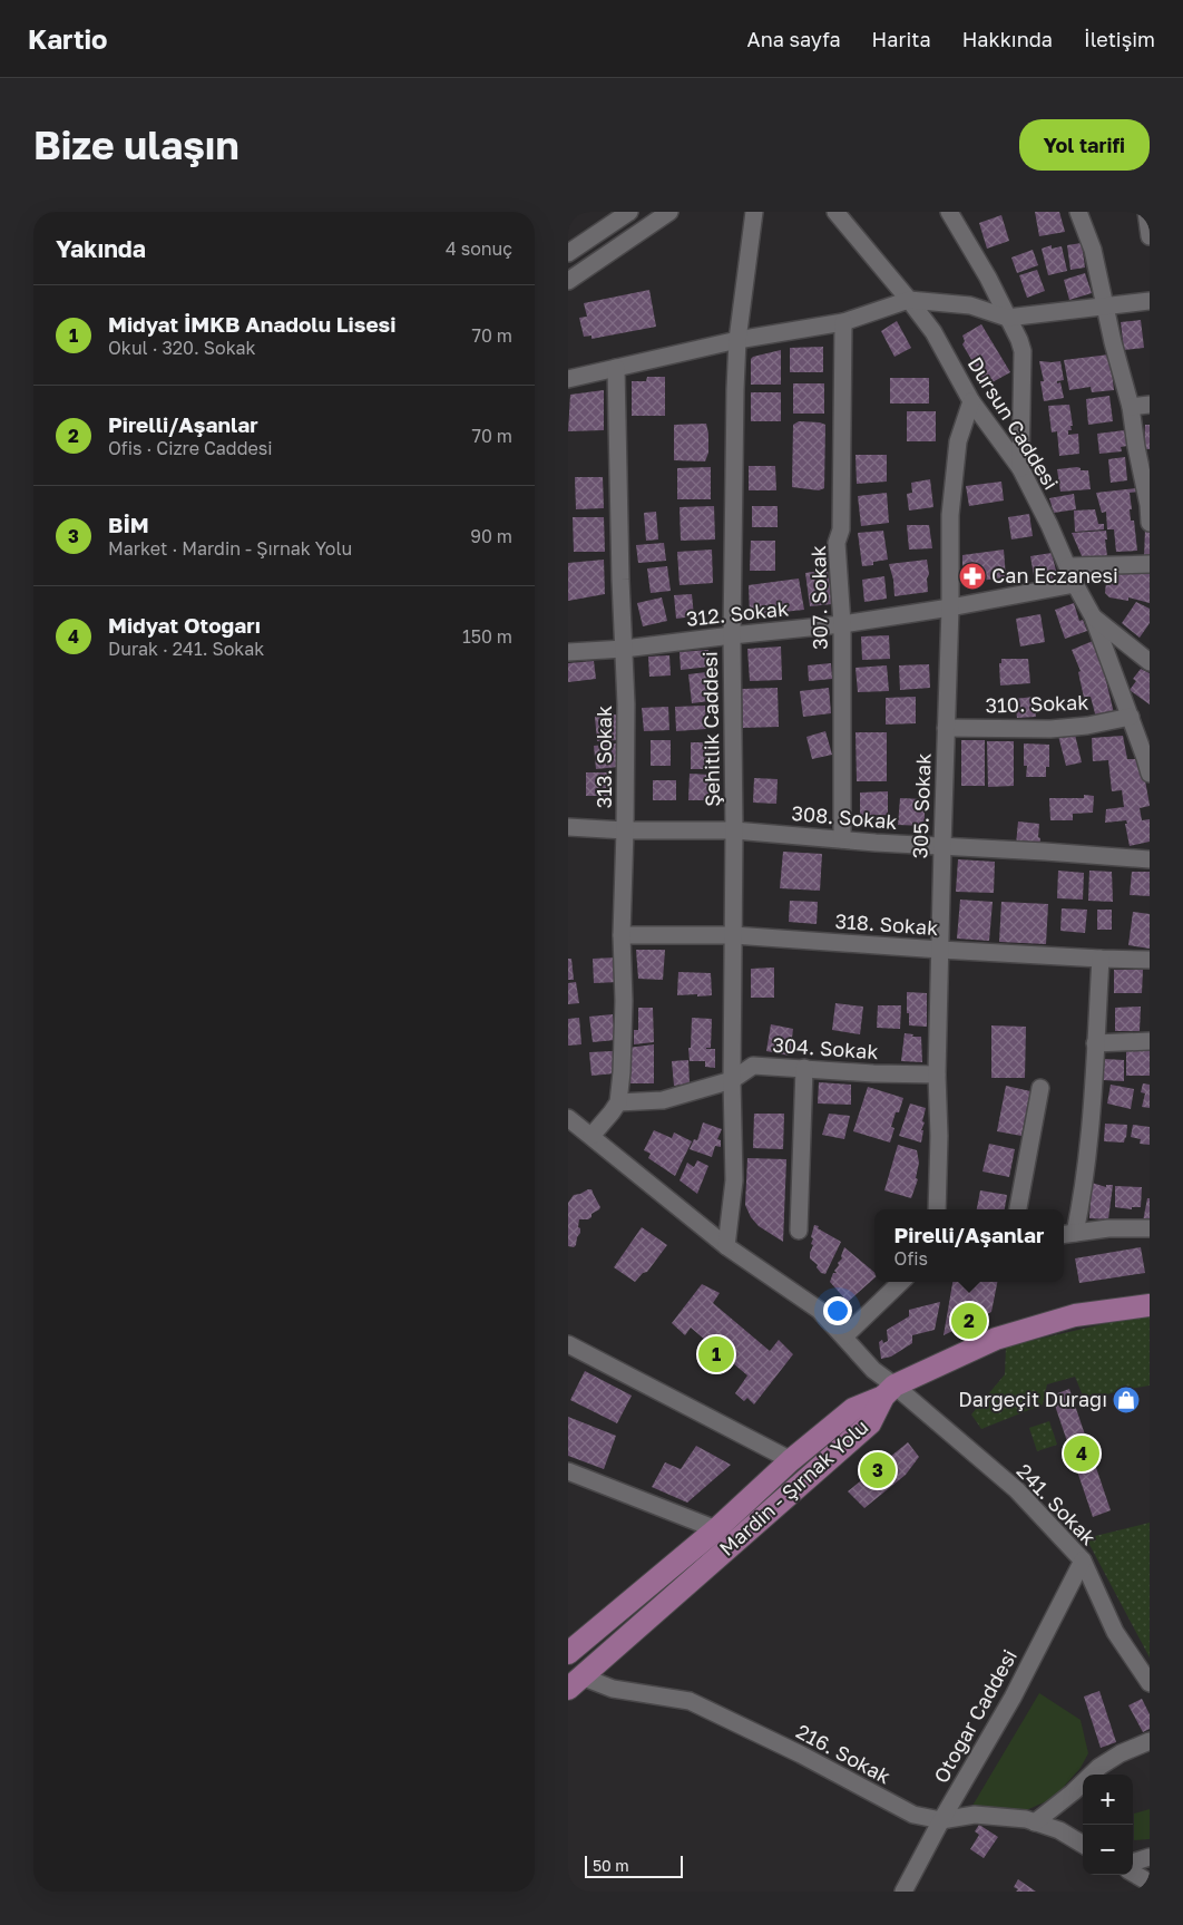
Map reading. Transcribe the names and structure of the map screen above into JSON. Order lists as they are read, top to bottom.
{
  "streets": {
    "main road": ["Mardin - Şırnak Yolu"],
    "street": [
      "Dursun Caddesi",
      "307. Sokak",
      "312. Sokak",
      "310. Sokak",
      "Şehitlik Caddesi",
      "313. Sokak",
      "305. Sokak",
      "308. Sokak",
      "318. Sokak",
      "304. Sokak",
      "241. Sokak",
      "Otogar Caddesi",
      "216. Sokak"
    ]
  },
  "crossings": [
    ["Dursun Caddesi", "312. Sokak"],
    ["Dursun Caddesi", "310. Sokak"],
    ["Dursun Caddesi", "305. Sokak"],
    ["307. Sokak", "312. Sokak"],
    ["307. Sokak", "308. Sokak"],
    ["312. Sokak", "Şehitlik Caddesi"],
    ["312. Sokak", "313. Sokak"],
    ["312. Sokak", "305. Sokak"],
    ["310. Sokak", "305. Sokak"],
    ["Şehitlik Caddesi", "308. Sokak"],
    ["Şehitlik Caddesi", "318. Sokak"],
    ["Şehitlik Caddesi", "304. Sokak"],
    ["Şehitlik Caddesi", "241. Sokak"],
    ["313. Sokak", "308. Sokak"],
    ["313. Sokak", "318. Sokak"],
    ["313. Sokak", "304. Sokak"],
    ["305. Sokak", "308. Sokak"],
    ["305. Sokak", "318. Sokak"],
    ["305. Sokak", "304. Sokak"],
    ["Mardin - Şırnak Yolu", "241. Sokak"],
    ["Mardin - Şırnak Yolu", "216. Sokak"],
    ["241. Sokak", "Otogar Caddesi"],
    ["Otogar Caddesi", "216. Sokak"]
  ],
  "places": {
    "pharmacy": ["Can Eczanesi"],
    "shop": ["Dargeçit Durağı"]
  },
  "scale_bar": "50 m",
  "page": {
    "header": "Kartio",
    "nav": [
      "Ana sayfa",
      "Harita",
      "Hakkında",
      "İletişim"
    ],
    "buttons": "Yol tarifi",
    "title": "Bize ulaşın",
    "heading": ["Yakında", "4 sonuç"],
    "list": [
      {
        "mark": "1",
        "name": "Midyat İMKB Anadolu Lisesi",
        "note": "Okul · 320. Sokak",
        "value": "70 m"
      },
      {
        "mark": "2",
        "name": "Pirelli/Aşanlar",
        "note": "Ofis · Cizre Caddesi",
        "value": "70 m"
      },
      {
        "mark": "3",
        "name": "BİM",
        "note": "Market · Mardin - Şırnak Yolu",
        "value": "90 m"
      },
      {
        "mark": "4",
        "name": "Midyat Otogarı",
        "note": "Durak · 241. Sokak",
        "value": "150 m"
      }
    ],
    "popup": ["Pirelli/Aşanlar", "Ofis"],
    "pins": [
      "2",
      "1",
      "4",
      "3"
    ],
    "map_buttons": ["+", "−"],
    "scale": "50 m"
  }
}
